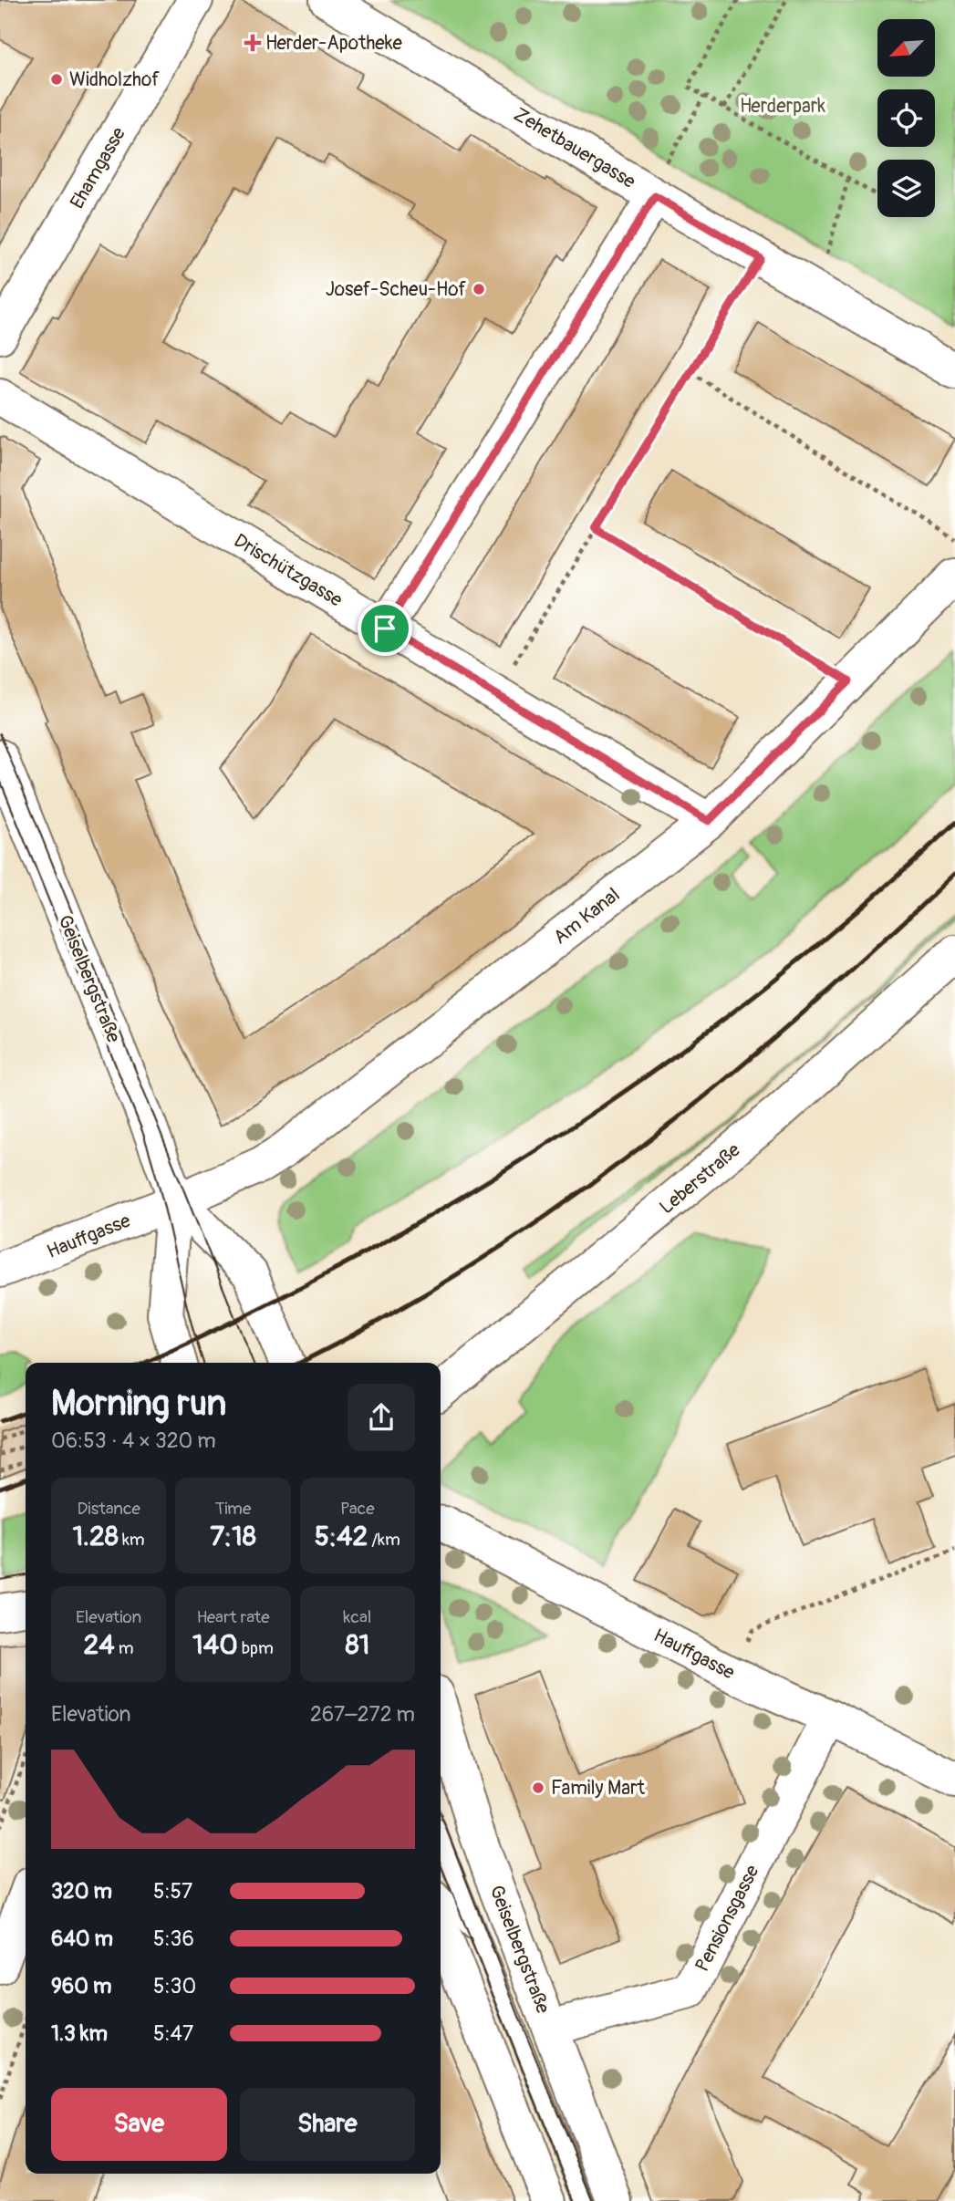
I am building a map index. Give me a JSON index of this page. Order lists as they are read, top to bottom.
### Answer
{
  "streets": {
    "street": [
      "Zehetbauergasse",
      "Ehamgasse",
      "Drischützgasse",
      "Am Kanal",
      "Geiselbergstraße",
      "Leberstraße",
      "Hauffgasse",
      "Pensionsgasse"
    ]
  },
  "crossings": [
    ["Drischützgasse", "Am Kanal"],
    ["Am Kanal", "Geiselbergstraße"],
    ["Am Kanal", "Hauffgasse"],
    ["Geiselbergstraße", "Hauffgasse"],
    ["Geiselbergstraße", "Pensionsgasse"],
    ["Hauffgasse", "Pensionsgasse"]
  ],
  "parks": ["Herderpark"],
  "places": {
    "health": ["Herder-Apotheke"],
    "other": ["Widholzhof", "Josef-Scheu-Hof", "Family Mart"]
  },
  "north": "bottom left",
  "page": {
    "heading": ["Morning run", "06:53 · 4 × 320 m"],
    "stats": [
      ["Distance", "1.28 km"],
      ["Time", "7:18"],
      ["Pace", "5:42 /km"],
      ["Elevation", "24 m"],
      ["Heart rate", "140 bpm"],
      ["kcal", "81"]
    ],
    "chart": ["Elevation", "267–272 m"],
    "list": [
      {
        "name": "320 m",
        "note": "5:57"
      },
      {
        "name": "640 m",
        "note": "5:36"
      },
      {
        "name": "960 m",
        "note": "5:30"
      },
      {
        "name": "1.3 km",
        "note": "5:47"
      }
    ],
    "buttons": ["Save", "Share"]
  }
}
